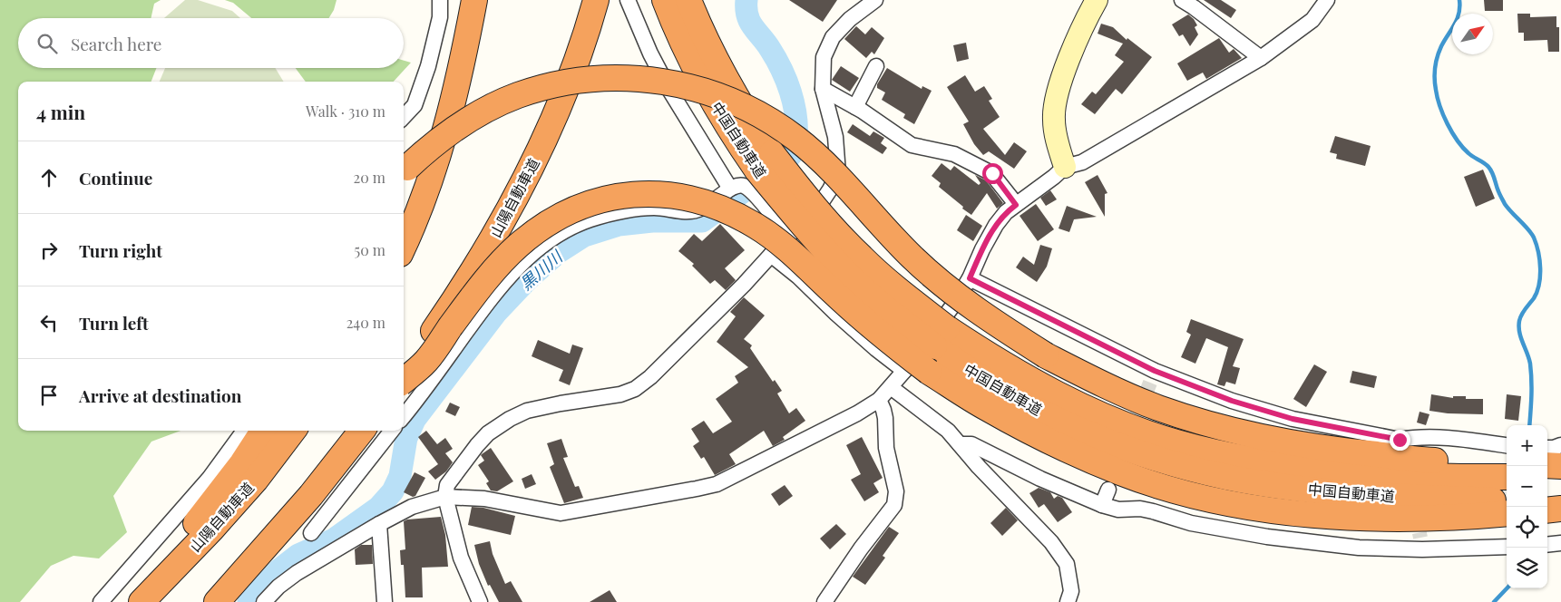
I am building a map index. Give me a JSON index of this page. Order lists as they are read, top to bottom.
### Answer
{
  "streets": {
    "highway": ["中国自動車道", "山陽自動車道"]
  },
  "water": ["黒川川"],
  "north": "top right",
  "page": {
    "search": "Search here",
    "heading": ["4 min", "Walk · 310 m"],
    "list": [
      ["Continue", "20 m"],
      ["Turn right", "50 m"],
      ["Turn left", "240 m"],
      "Arrive at destination"
    ],
    "map_buttons": ["+", "−"]
  }
}
